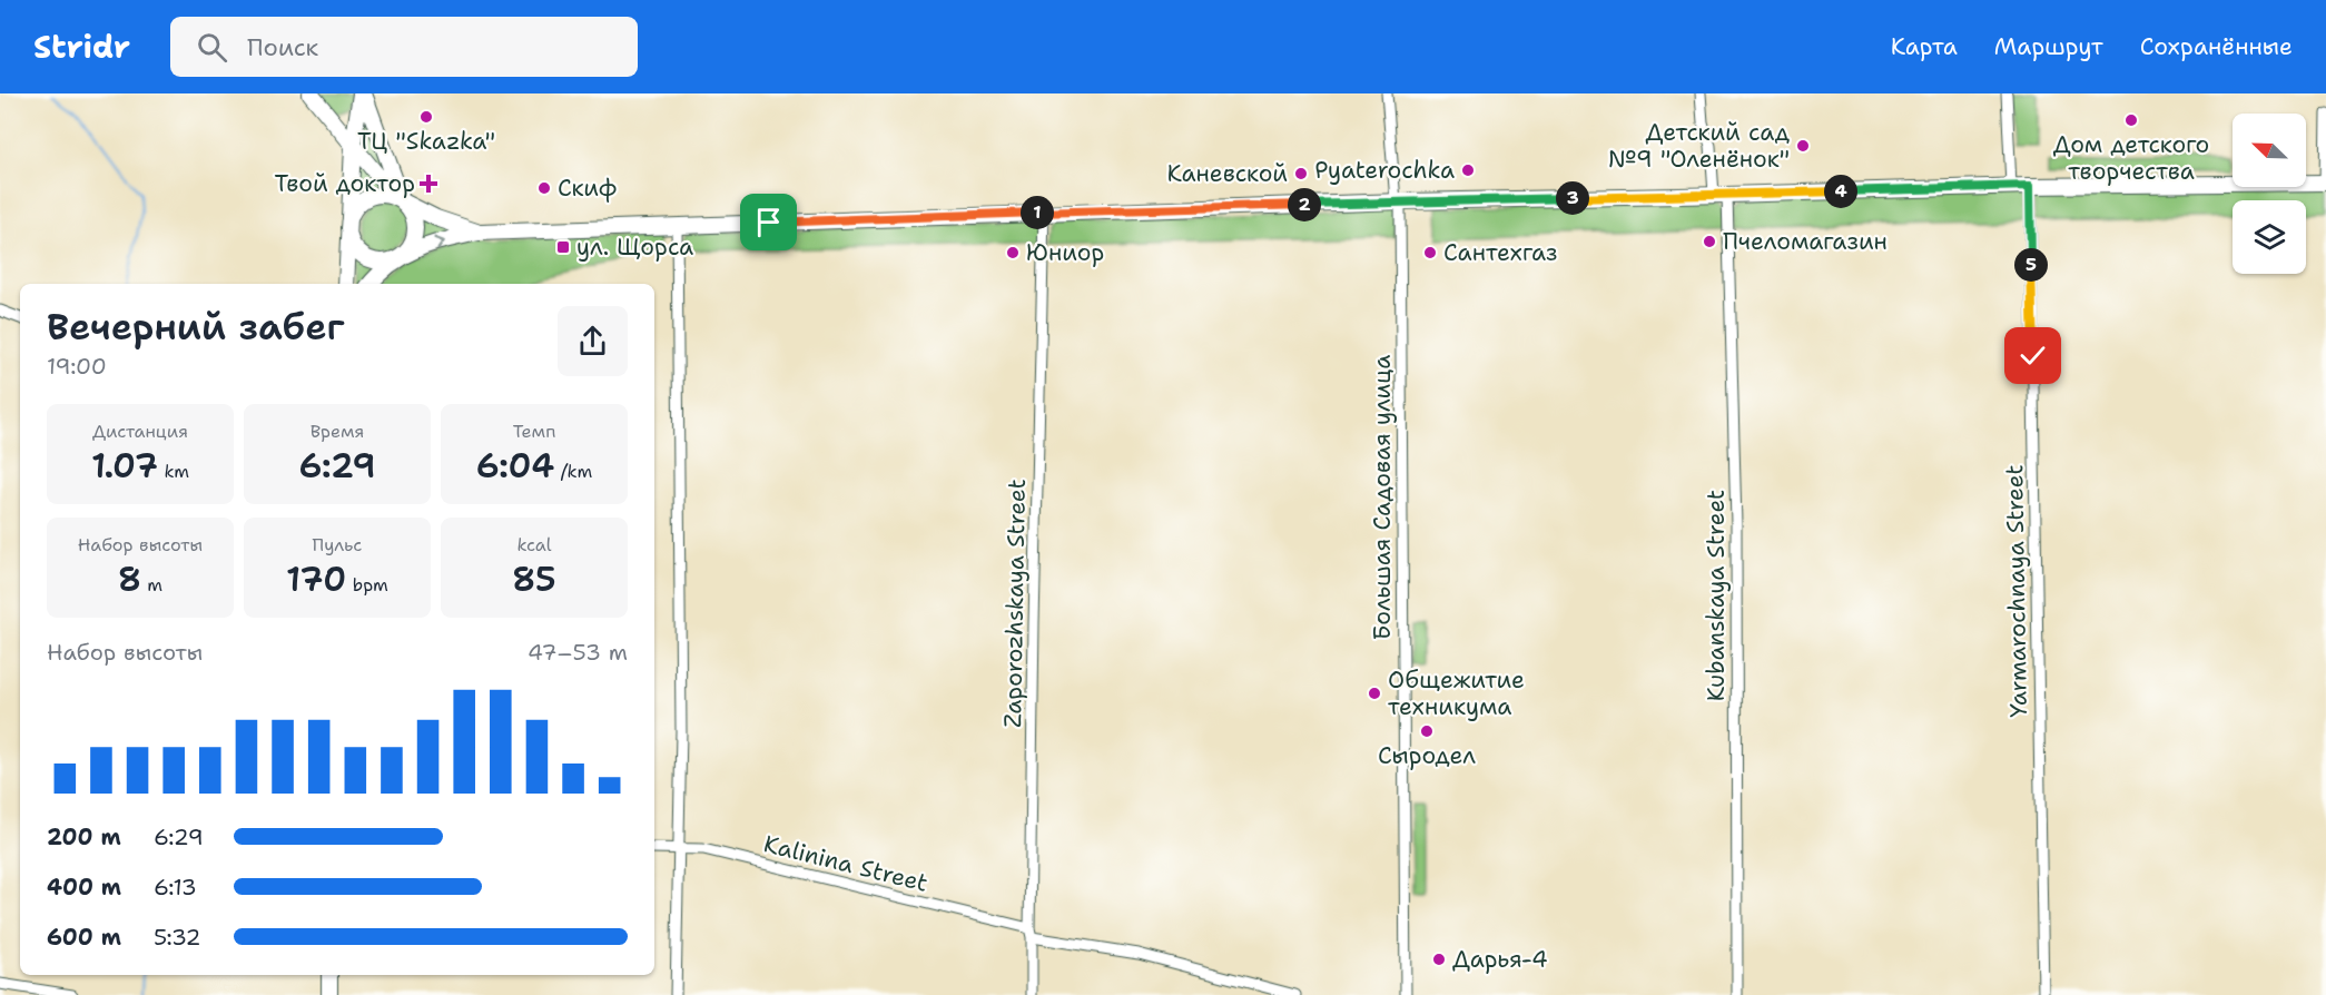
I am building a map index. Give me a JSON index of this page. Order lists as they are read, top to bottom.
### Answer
{
  "streets": {
    "street": [
      "Большая Садовая улица",
      "Yarmarochnaya Street",
      "Kubanskaya Street",
      "Zaporozhskaya Street",
      "Kalinina Street"
    ]
  },
  "crossings": [
    ["Zaporozhskaya Street", "Kalinina Street"]
  ],
  "places": {
    "other": [
      "ТЦ \"Skazka\"",
      "Дом детского творчества",
      "Детский сад №9 \"Оленёнок\"",
      "Pyaterochka",
      "Каневской",
      "Скиф",
      "Пчеломагазин",
      "Юниор",
      "Сантехгаз",
      "Общежитие техникума",
      "Сыродел",
      "Дарья-4"
    ],
    "health": ["Твой доктор"],
    "transit": ["ул. Щорса"]
  },
  "north": "top left",
  "page": {
    "header": "Stridr",
    "search": "Поиск",
    "nav": ["Карта", "Маршрут", "Сохранённые"],
    "pins": [
      "4",
      "3",
      "2",
      "1",
      "5"
    ],
    "heading": ["Вечерний забег", "19:00"],
    "stats": [
      ["Дистанция", "1.07 km"],
      ["Время", "6:29"],
      ["Темп", "6:04 /km"],
      ["Набор высоты", "8 m"],
      ["Пульс", "170 bpm"],
      ["kcal", "85"]
    ],
    "chart": ["Набор высоты", "47–53 m"],
    "list": [
      {
        "name": "200 m",
        "note": "6:29"
      },
      {
        "name": "400 m",
        "note": "6:13"
      },
      {
        "name": "600 m",
        "note": "5:32"
      }
    ]
  }
}
